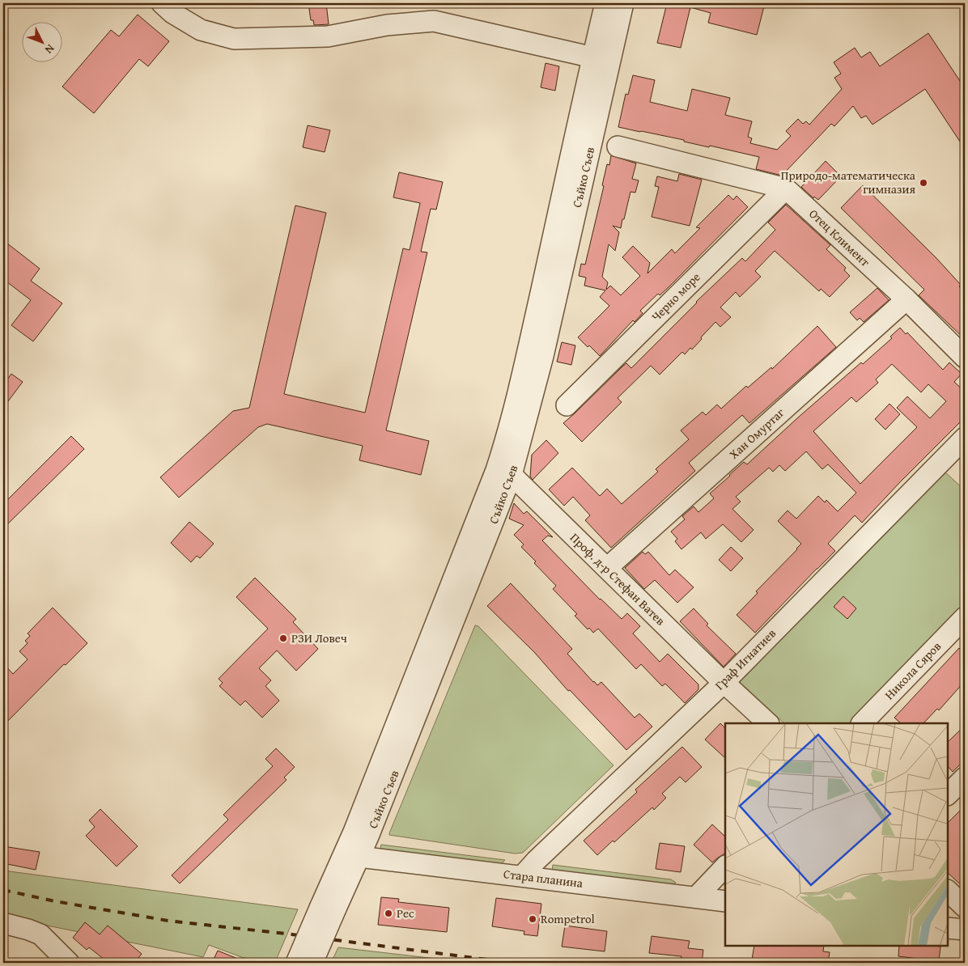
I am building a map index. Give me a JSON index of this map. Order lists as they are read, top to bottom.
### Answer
{
  "streets": {
    "street": [
      "Съйко Съев",
      "Отец Климент",
      "Черно море",
      "Хан Омуртаг",
      "Проф. д-р Стефан Ватев",
      "Граф Игнатиев",
      "Никола Сяров",
      "Стара планина"
    ]
  },
  "crossings": [
    ["Съйко Съев", "Проф. д-р Стефан Ватев"],
    ["Съйко Съев", "Стара планина"],
    ["Отец Климент", "Черно море"],
    ["Отец Климент", "Хан Омуртаг"],
    ["Хан Омуртаг", "Проф. д-р Стефан Ватев"],
    ["Проф. д-р Стефан Ватев", "Граф Игнатиев"],
    ["Граф Игнатиев", "Стара планина"]
  ],
  "places": [
    "Природо-математическа гимназия",
    "РЗИ Ловеч",
    "Рес",
    "Rompetrol"
  ],
  "north": "bottom right"
}
